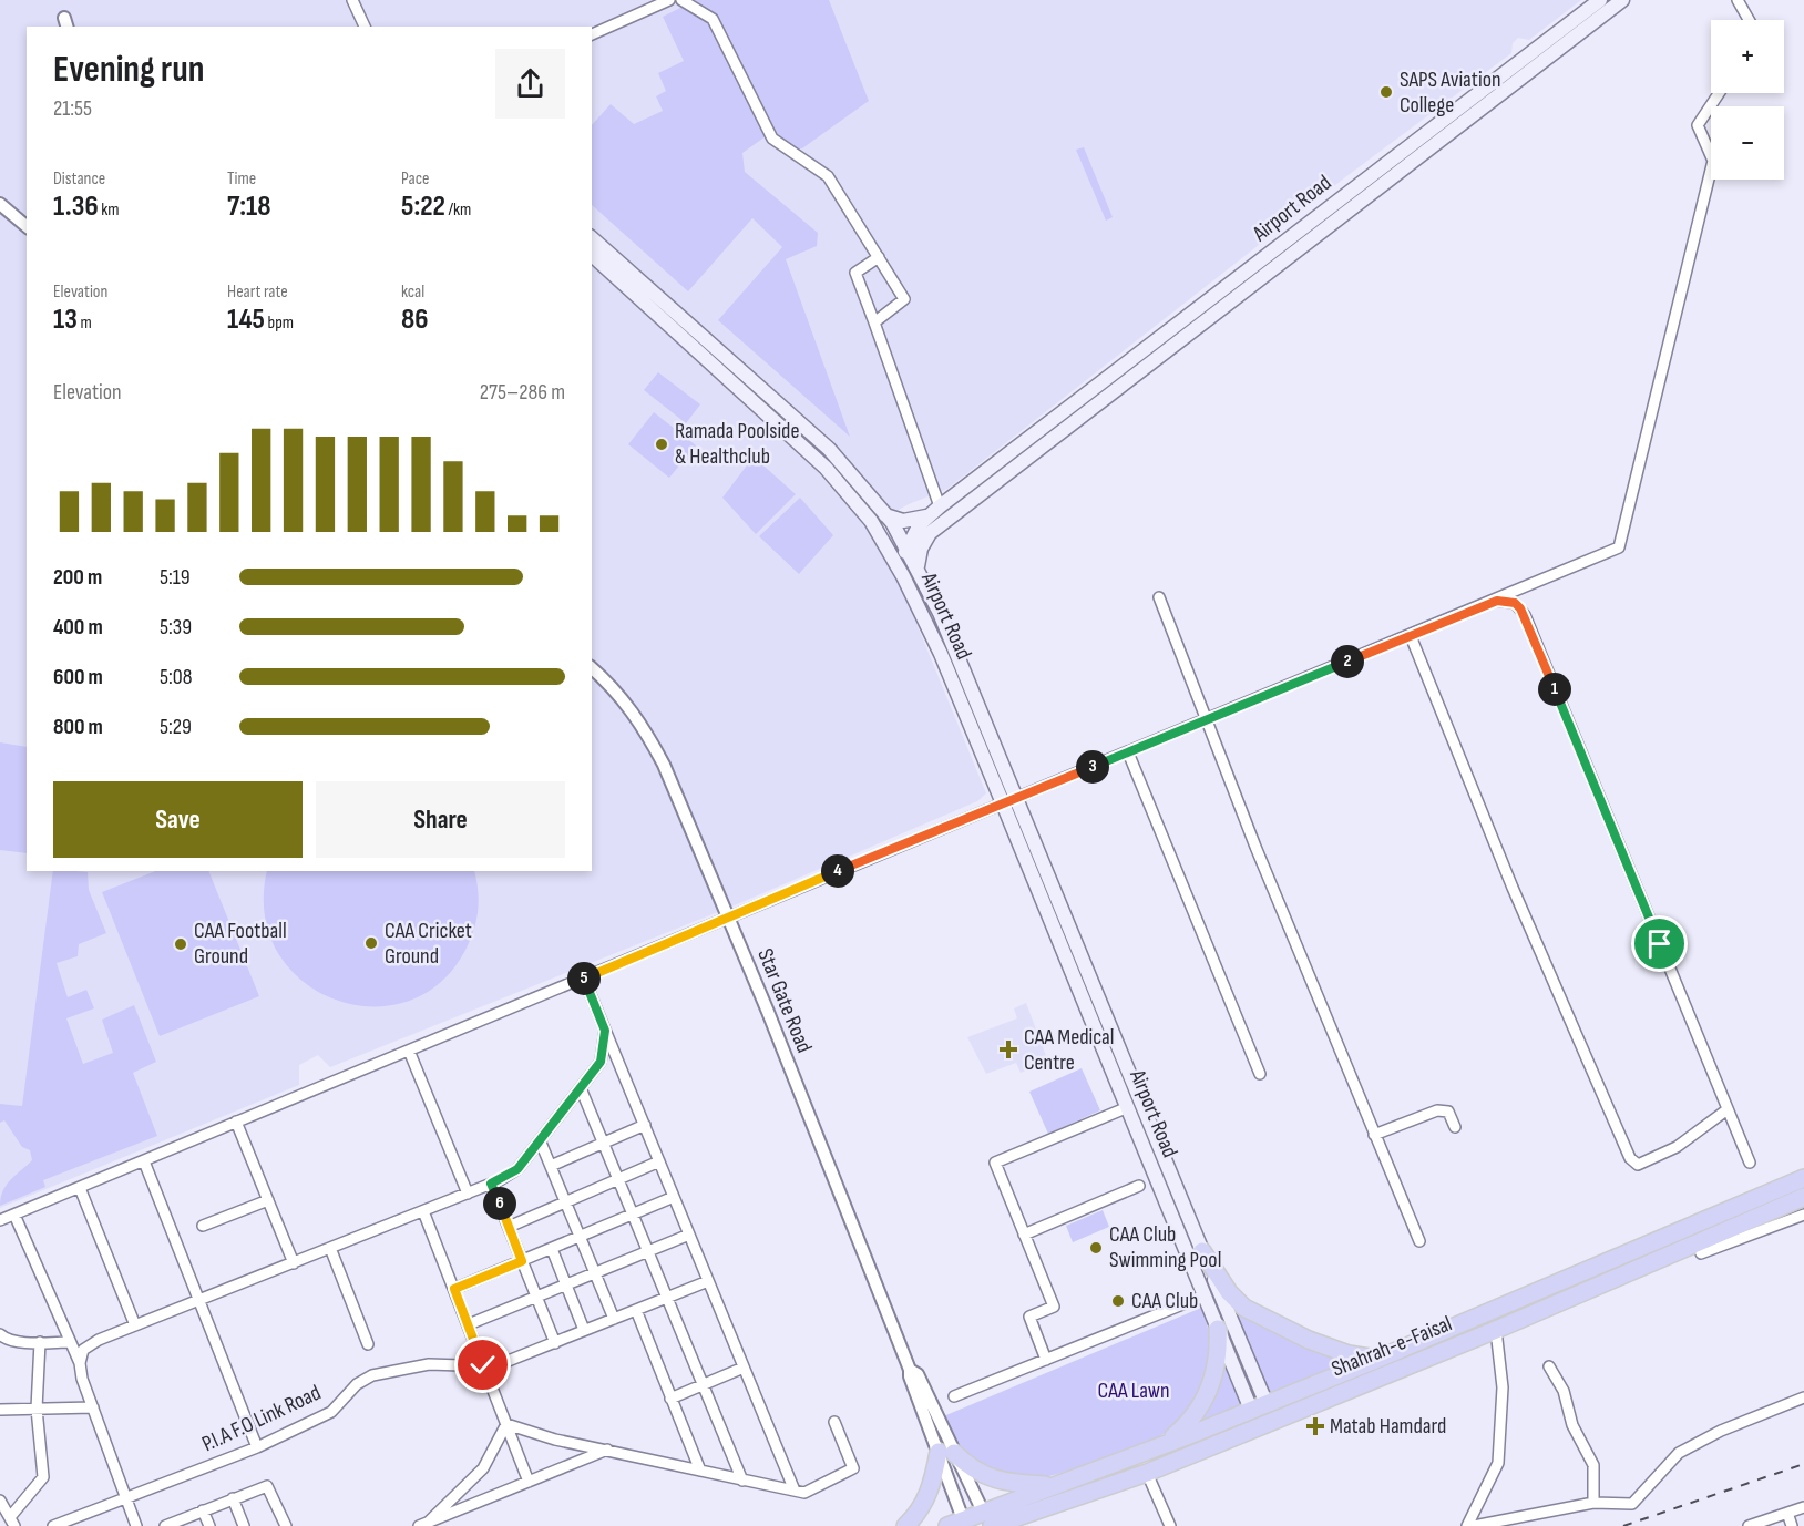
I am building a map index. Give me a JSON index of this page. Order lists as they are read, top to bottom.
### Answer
{
  "streets": {
    "highway": ["Shahrah-e-Faisal"],
    "main road": ["Airport Road"],
    "street": ["Star Gate Road", "P.I.A F.O Link Road"]
  },
  "crossings": [
    ["Airport Road", "Shahrah-e-Faisal"],
    ["Star Gate Road", "Shahrah-e-Faisal"]
  ],
  "parks": ["CAA Lawn"],
  "places": {
    "other": [
      "SAPS Aviation College",
      "Ramada Poolside & Healthclub",
      "CAA Cricket Ground",
      "CAA Football Ground",
      "CAA Club Swimming Pool",
      "CAA Club"
    ],
    "health": ["CAA Medical Centre", "Matab Hamdard"]
  },
  "page": {
    "map_buttons": ["+", "−"],
    "heading": ["Evening run", "21:55"],
    "stats": [
      ["Distance", "1.36 km"],
      ["Time", "7:18"],
      ["Pace", "5:22 /km"],
      ["Elevation", "13 m"],
      ["Heart rate", "145 bpm"],
      ["kcal", "86"]
    ],
    "chart": ["Elevation", "275–286 m"],
    "list": [
      {
        "name": "200 m",
        "note": "5:19"
      },
      {
        "name": "400 m",
        "note": "5:39"
      },
      {
        "name": "600 m",
        "note": "5:08"
      },
      {
        "name": "800 m",
        "note": "5:29"
      }
    ],
    "pins": [
      "2",
      "1",
      "3",
      "4",
      "5",
      "6"
    ],
    "buttons": ["Save", "Share"]
  }
}
